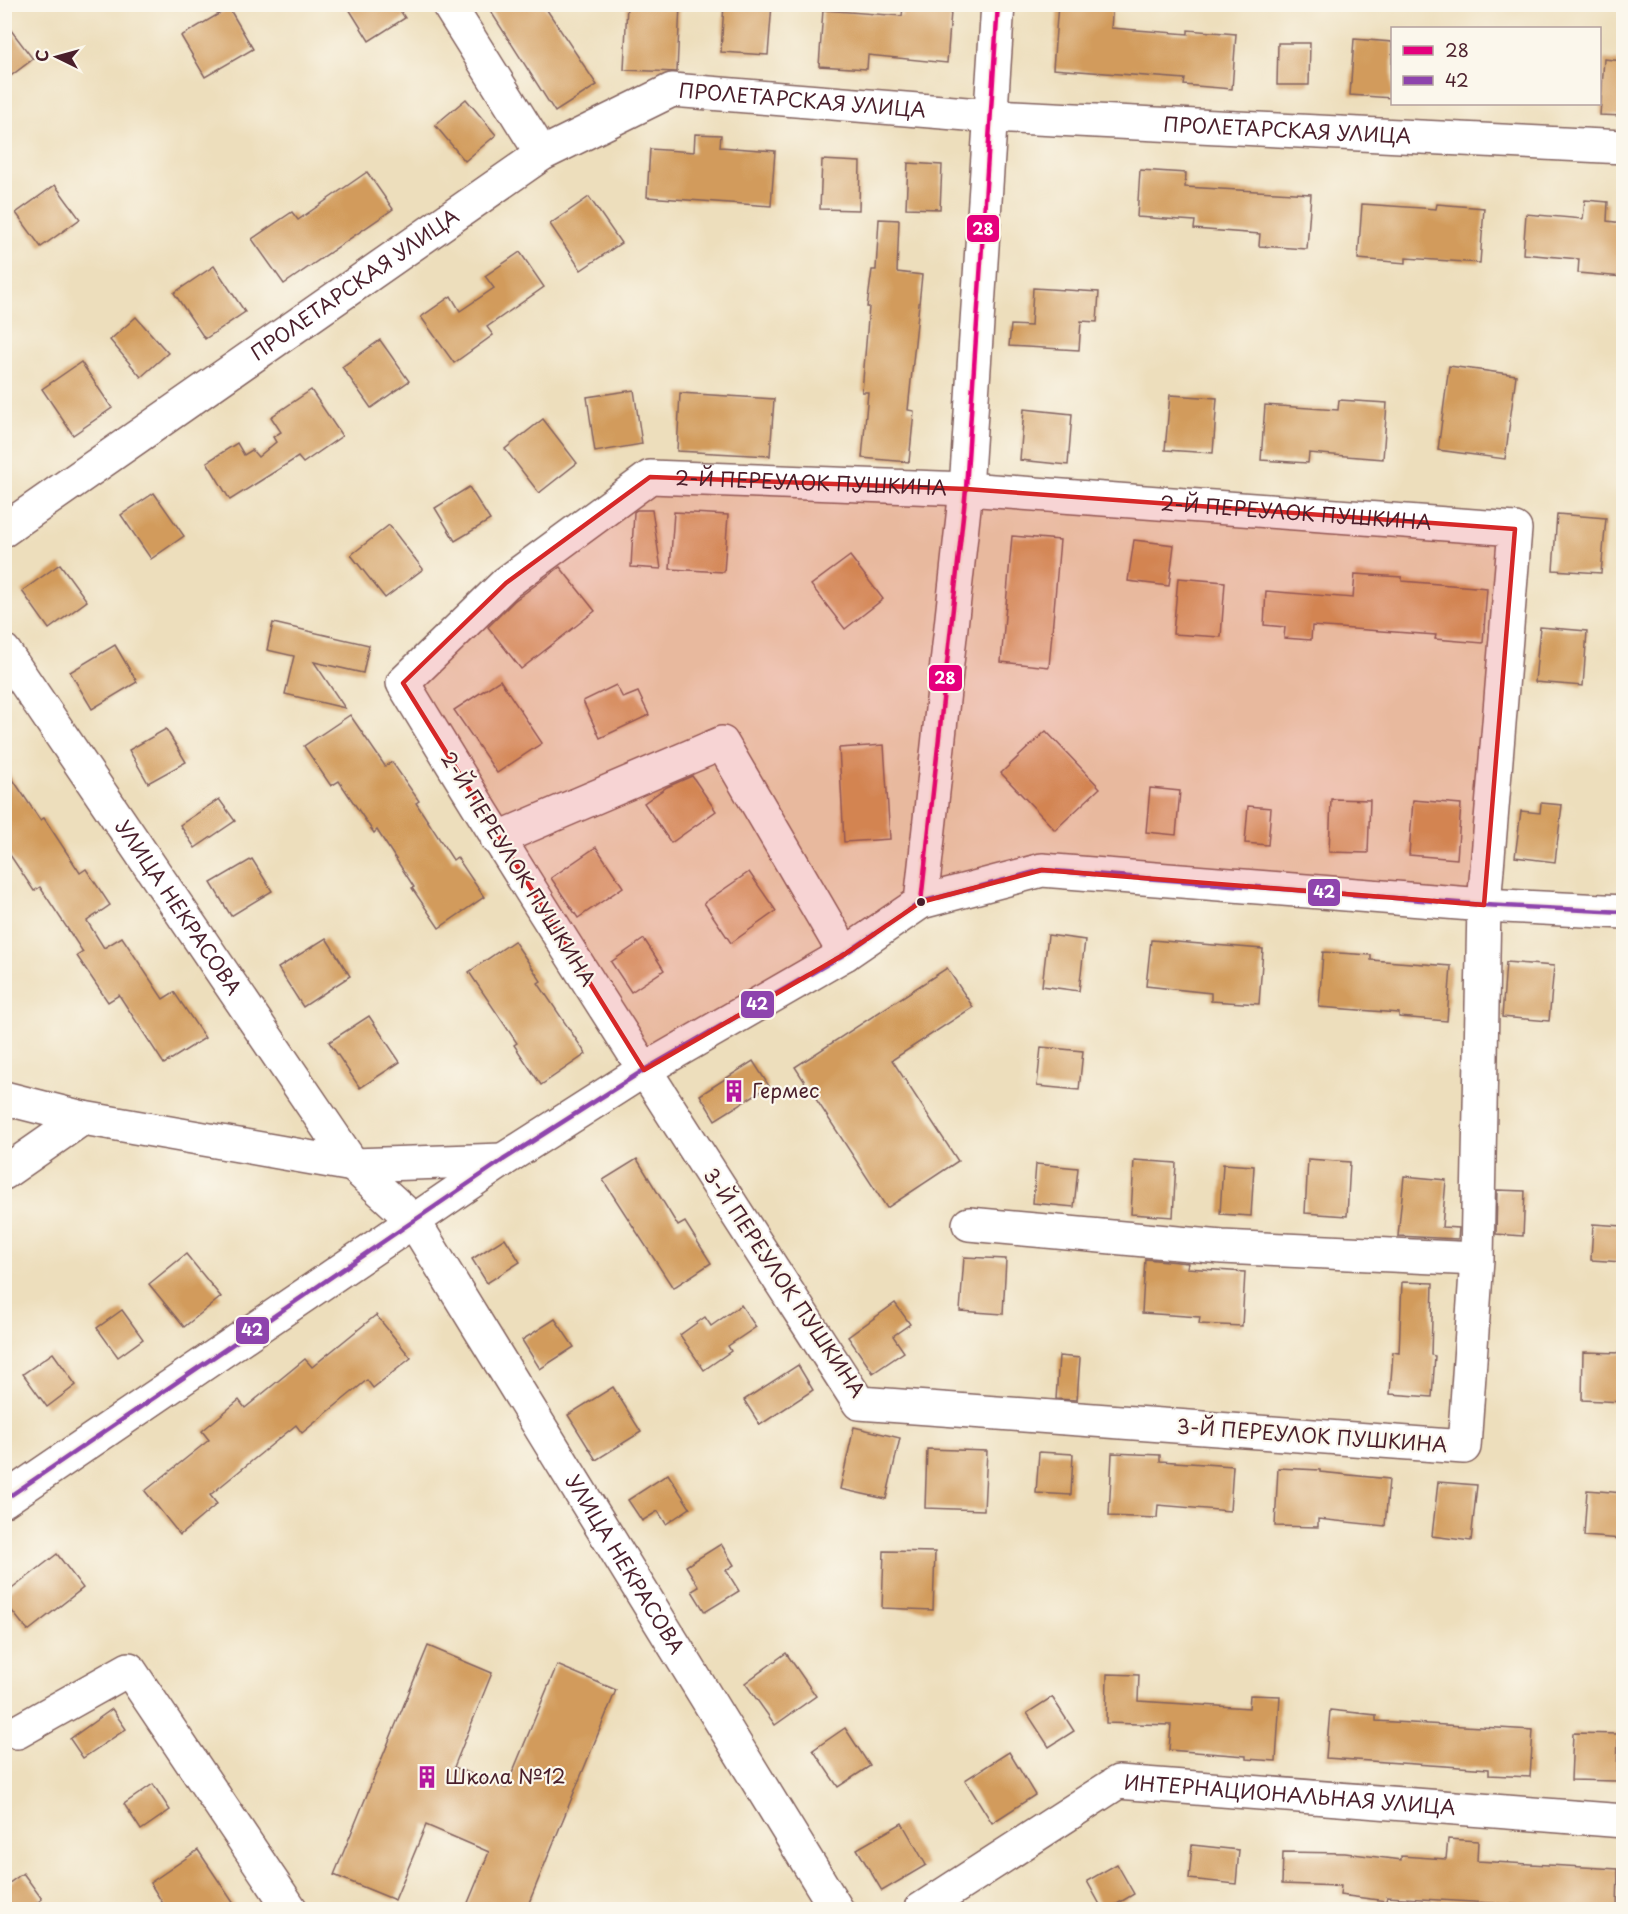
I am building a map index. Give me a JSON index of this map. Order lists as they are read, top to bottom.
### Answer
{
  "streets": {
    "street": [
      "ПРОЛЕТАРСКАЯ УЛИЦА",
      "2-Й ПЕРЕУЛОК ПУШКИНА",
      "УЛИЦА НЕКРАСОВА",
      "3-Й ПЕРЕУЛОК ПУШКИНА",
      "ИНТЕРНАЦИОНАЛЬНАЯ УЛИЦА"
    ]
  },
  "crossings": [
    ["2-Й ПЕРЕУЛОК ПУШКИНА", "3-Й ПЕРЕУЛОК ПУШКИНА"]
  ],
  "places": {
    "building": ["Гермес", "Школа №12"]
  },
  "lines": ["transit line 28", "transit line 42"],
  "legend": ["28", "42"],
  "north": "left"
}
